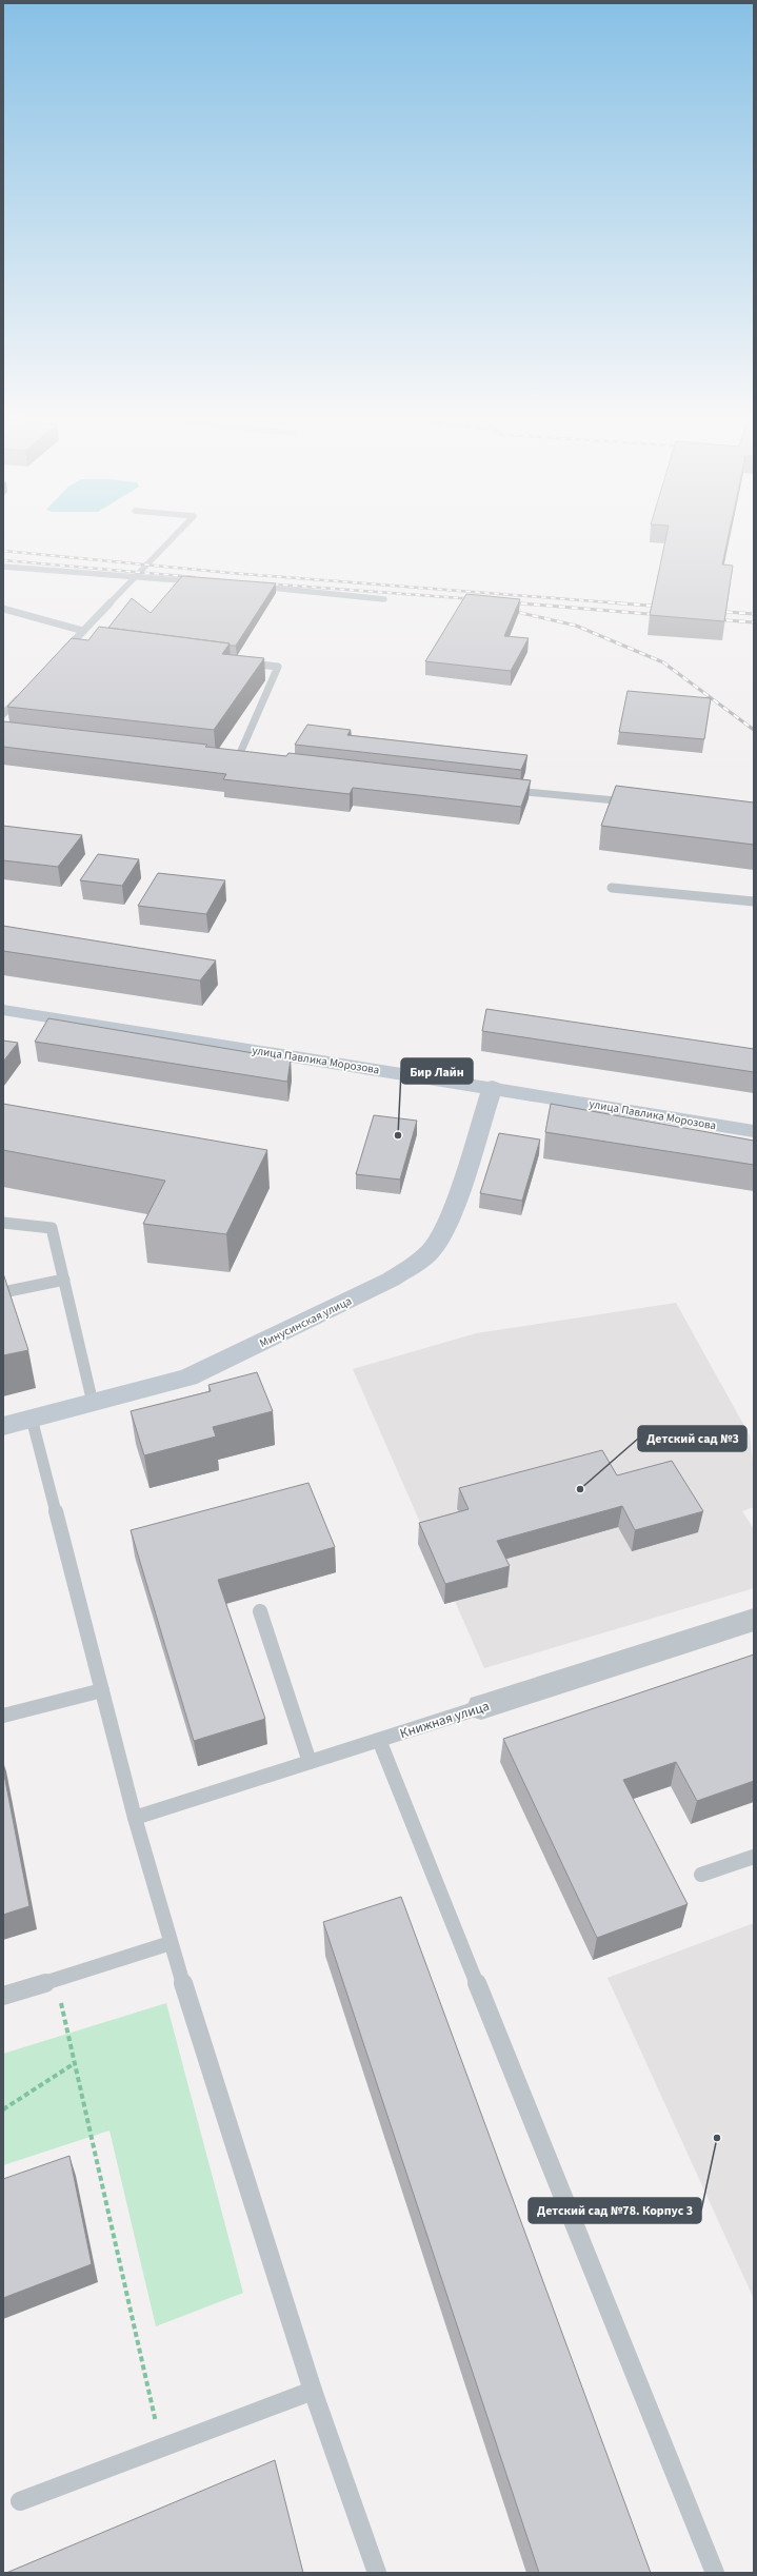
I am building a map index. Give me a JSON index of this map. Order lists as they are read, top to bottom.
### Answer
{
  "streets": {
    "street": ["улица Павлика Морозова", "Минусинская улица", "Книжная улица"]
  },
  "crossings": [
    ["улица Павлика Морозова", "Минусинская улица"]
  ],
  "places": ["Бир Лайн", "Детский сад №3", "Детский сад №78. Корпус 3"]
}
